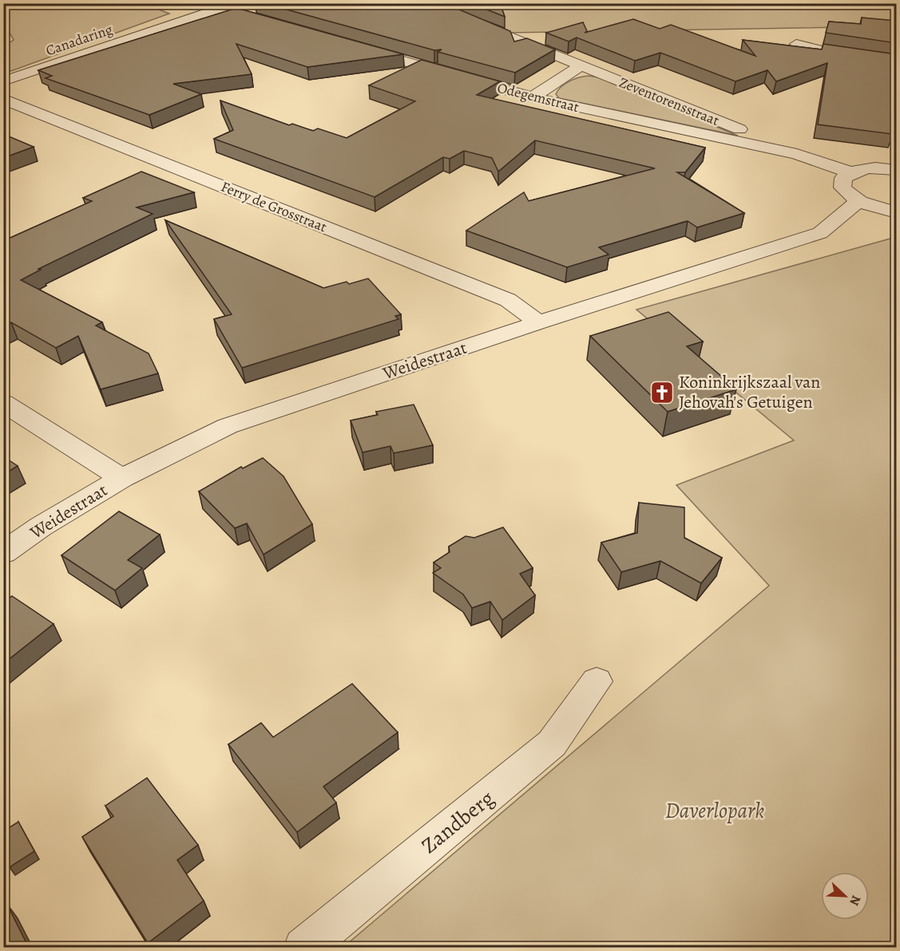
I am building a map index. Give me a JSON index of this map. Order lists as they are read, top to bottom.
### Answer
{
  "streets": {
    "street": [
      "Canadaring",
      "Odegemstraat",
      "Zeventorensstraat",
      "Ferry de Grosstraat",
      "Weidestraat",
      "Zandberg"
    ]
  },
  "crossings": [
    ["Ferry de Grosstraat", "Weidestraat"]
  ],
  "parks": ["Daverlopark"],
  "places": {
    "church": ["Koninkrijkszaal van Jehovah's Getuigen"]
  },
  "north": "bottom right"
}
